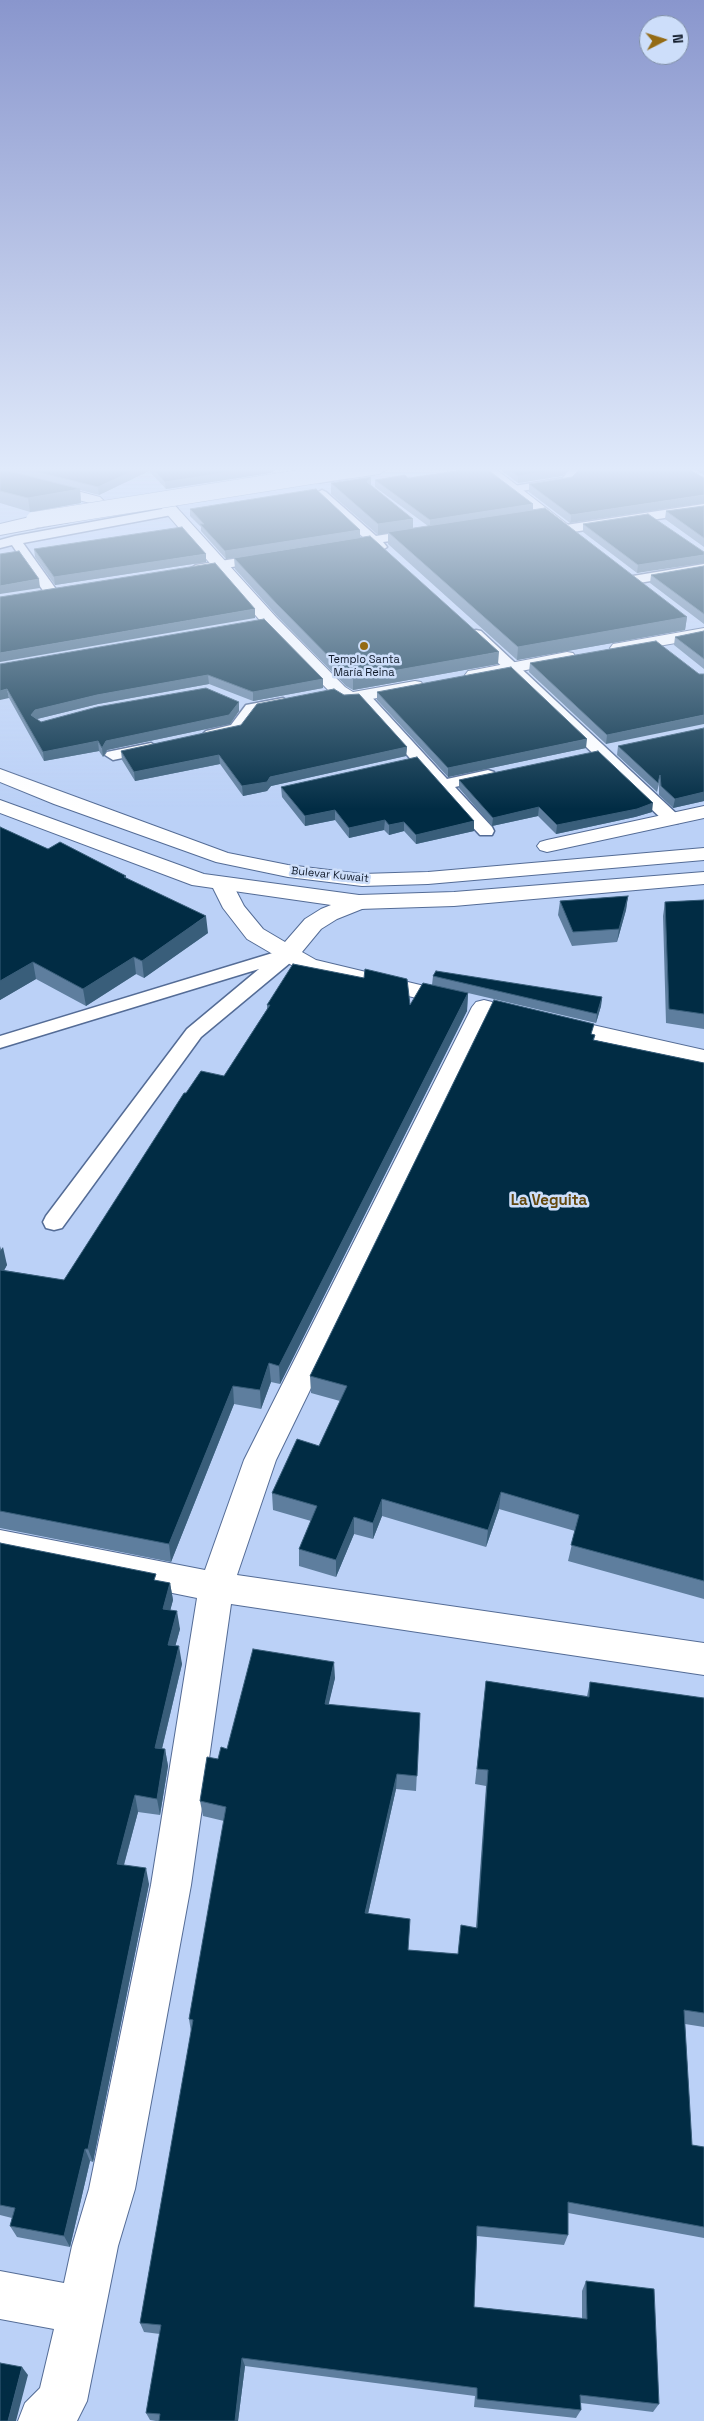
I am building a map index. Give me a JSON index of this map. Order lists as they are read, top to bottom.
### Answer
{
  "streets": {
    "street": ["Bulevar Kuwait"]
  },
  "districts": ["La Veguita"],
  "places": ["Templo Santa María Reina"],
  "north": "right"
}
